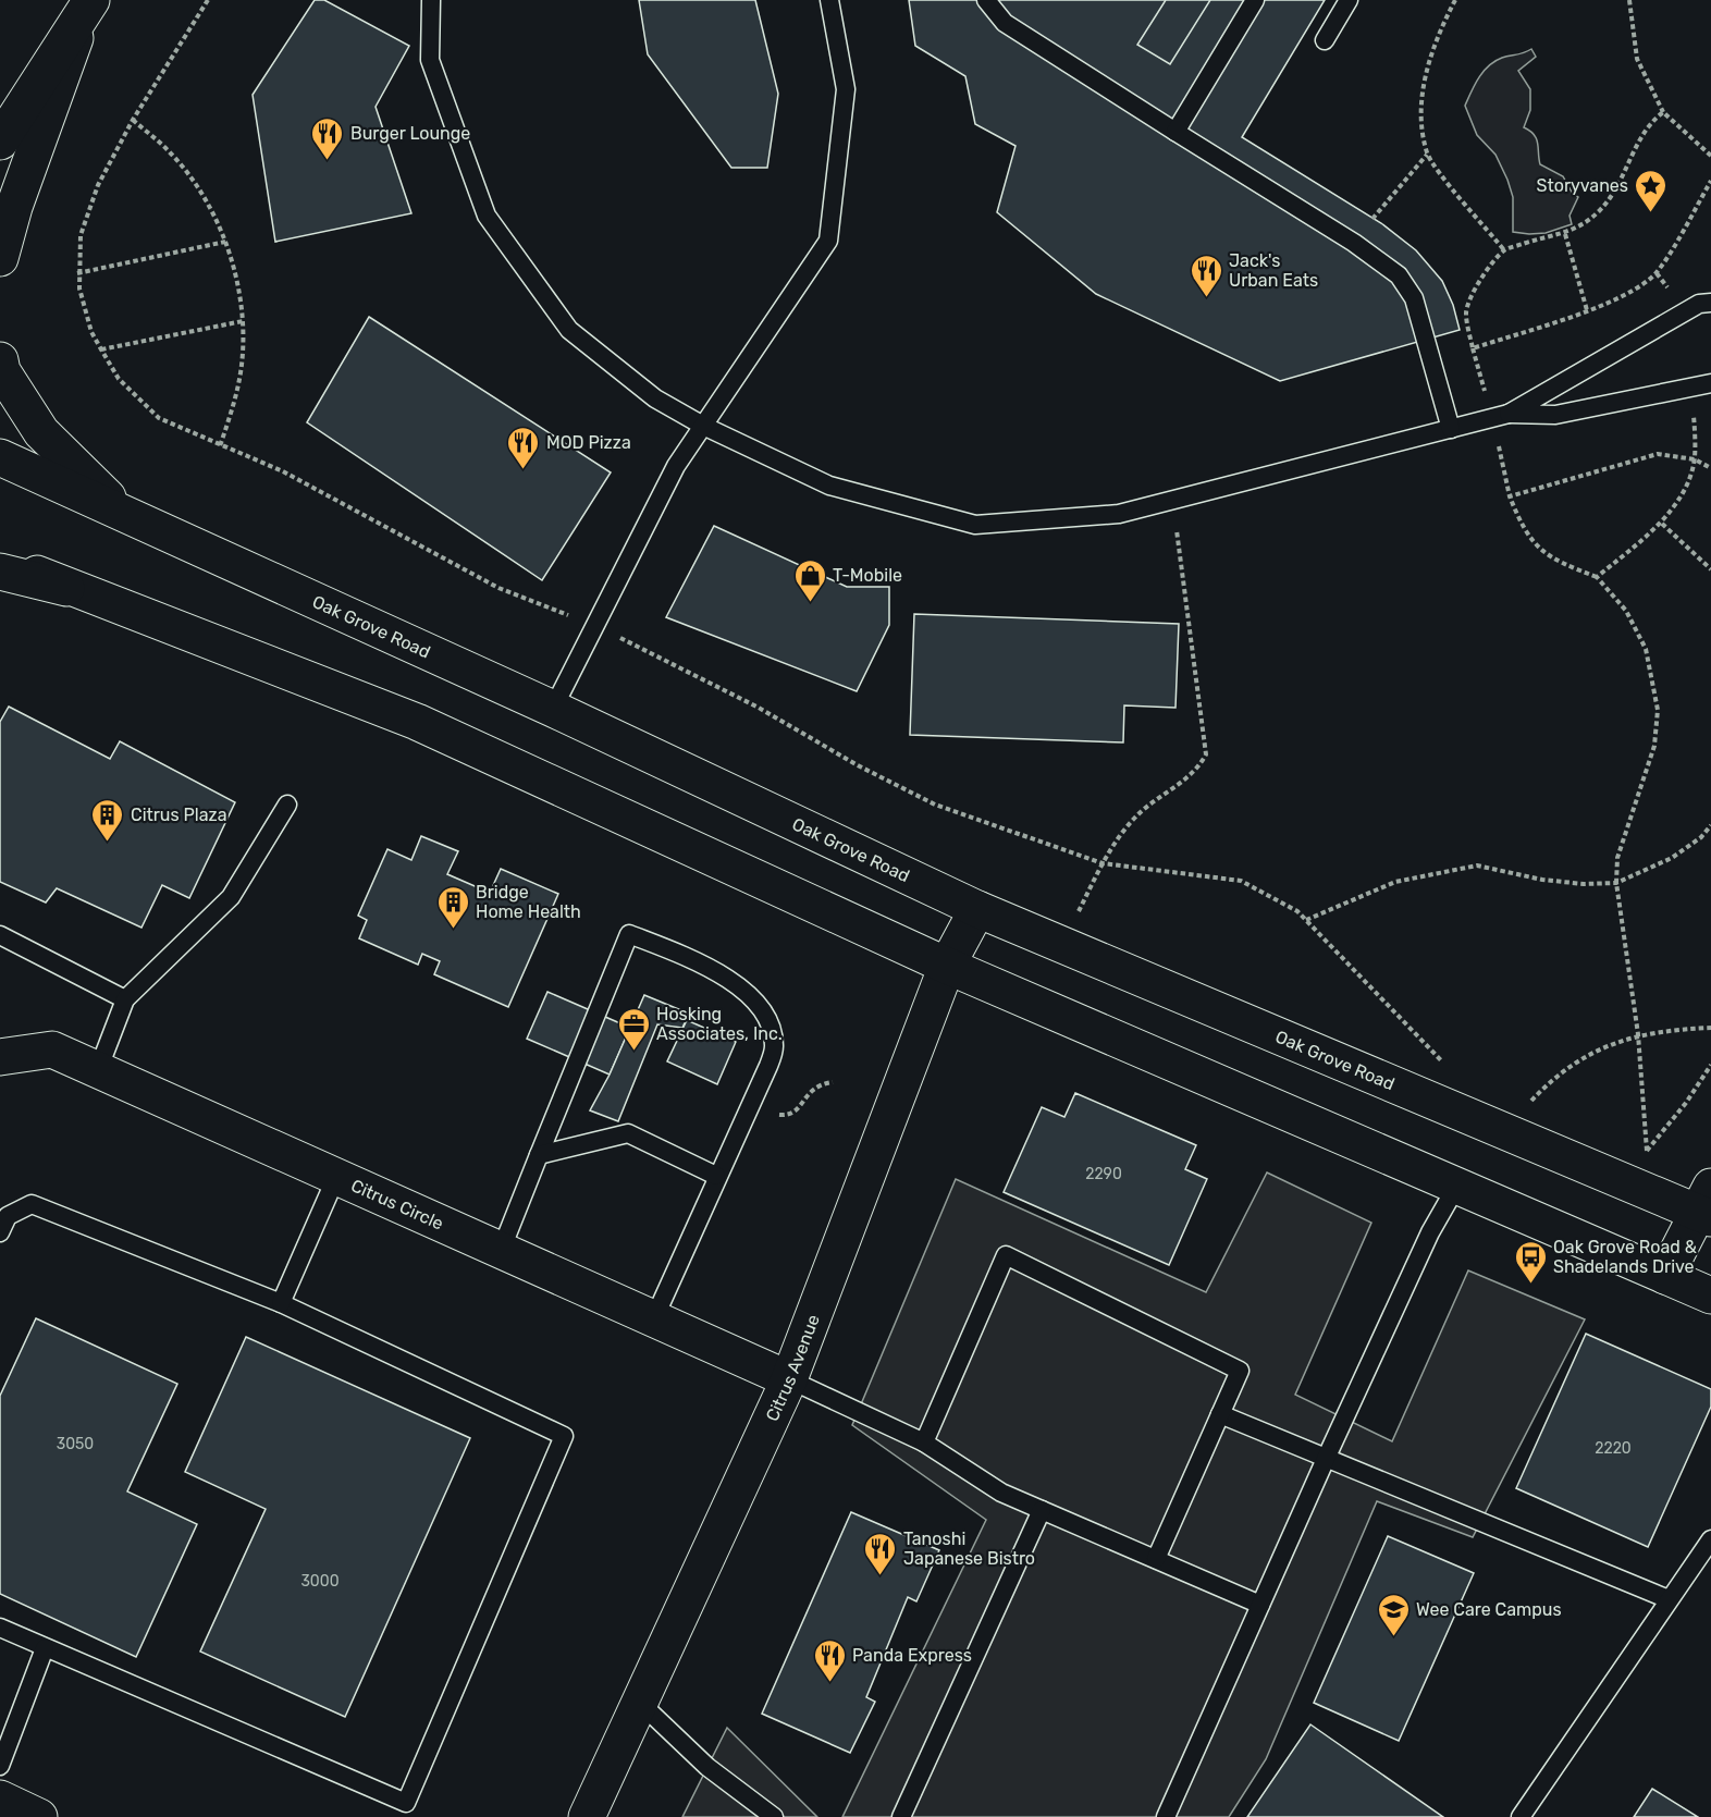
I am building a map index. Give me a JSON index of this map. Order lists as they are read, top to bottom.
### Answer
{
  "streets": {
    "main road": ["Oak Grove Road", "Citrus Circle", "Citrus Avenue"]
  },
  "crossings": [
    ["Oak Grove Road", "Citrus Avenue"],
    ["Citrus Circle", "Citrus Avenue"]
  ],
  "places": {
    "restaurant": [
      "Burger Lounge",
      "Jack's Urban Eats",
      "MOD Pizza",
      "Tanoshi Japanese Bistro",
      "Panda Express"
    ],
    "place": ["Storyvanes"],
    "shop": ["T-Mobile"],
    "building": ["Citrus Plaza", "Bridge Home Health"],
    "office": ["Hosking Associates, Inc."],
    "bus stop": ["Oak Grove Road & Shadelands Drive"],
    "school or university": ["Wee Care Campus"]
  },
  "house_numbers": [
    "2290",
    "3050",
    "2220",
    "3000"
  ]
}
